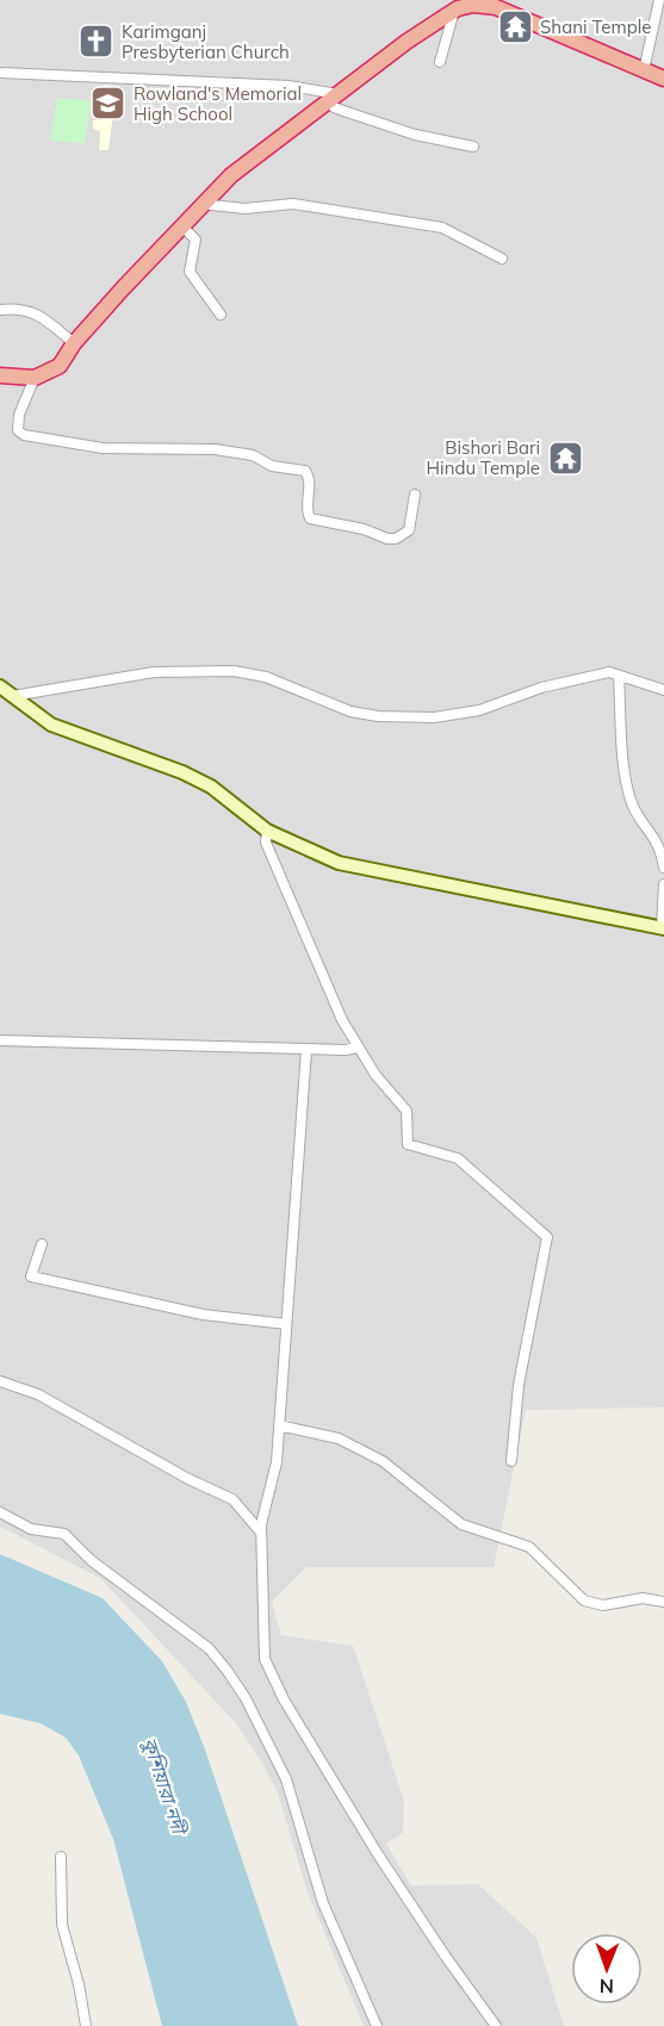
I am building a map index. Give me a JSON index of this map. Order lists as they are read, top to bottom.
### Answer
{
  "water": ["কুশিয়ারা নদী"],
  "places": {
    "temple": ["Shani Temple", "Bishori Bari Hindu Temple"],
    "church": ["Karimganj Presbyterian Church"],
    "school or university": ["Rowland's Memorial High School"]
  },
  "north": "bottom"
}
